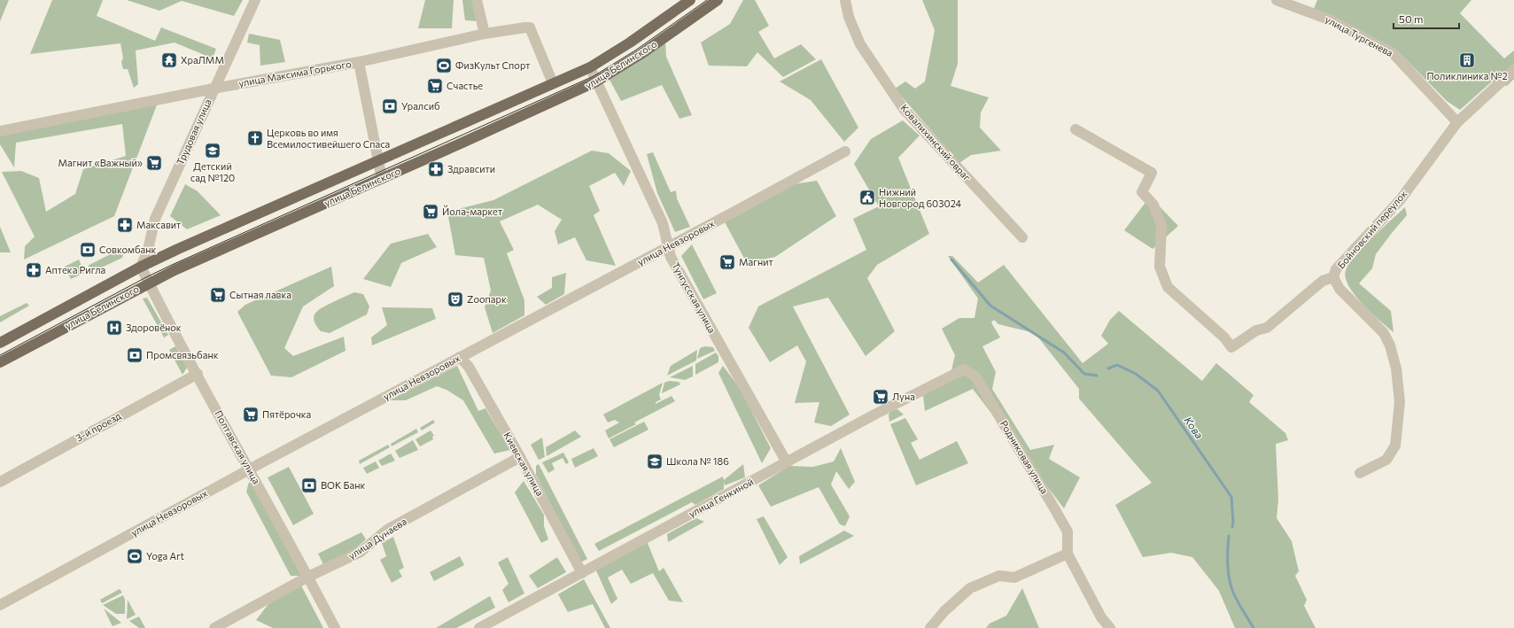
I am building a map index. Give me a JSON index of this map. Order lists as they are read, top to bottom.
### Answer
{
  "streets": {
    "main road": ["улица Белинского"],
    "street": [
      "улица Тургенева",
      "улица Максима Горького",
      "Трудовая улица",
      "Ковалихинский овраг",
      "Бойновский переулок",
      "улица Невзоровых",
      "Тунгусская улица",
      "3-й проезд",
      "Полтавская улица",
      "Родниковая улица",
      "Киевская улица",
      "улица Генкиной",
      "улица Дунаева"
    ]
  },
  "crossings": [
    ["улица Тургенева", "Бойновский переулок"],
    ["улица Белинского", "улица Максима Горького"],
    ["улица Белинского", "Трудовая улица"],
    ["улица Белинского", "Тунгусская улица"],
    ["улица Белинского", "Полтавская улица"],
    ["улица Максима Горького", "Трудовая улица"],
    ["Трудовая улица", "Полтавская улица"],
    ["улица Невзоровых", "Тунгусская улица"],
    ["улица Невзоровых", "Полтавская улица"],
    ["улица Невзоровых", "Киевская улица"],
    ["Тунгусская улица", "улица Генкиной"],
    ["3-й проезд", "Полтавская улица"],
    ["Полтавская улица", "улица Дунаева"],
    ["Родниковая улица", "улица Генкиной"],
    ["Киевская улица", "улица Генкиной"],
    ["Киевская улица", "улица Дунаева"]
  ],
  "water": ["Кова"],
  "places": {
    "temple": ["ХраЛММ"],
    "building": ["Поликлиника №2"],
    "sports": ["ФизКульт Спорт", "Yoga Art"],
    "supermarket": [
      "Счастье",
      "Магнит «Важный»",
      "Йола-маркет",
      "Магнит",
      "Сытная лавка",
      "Луна",
      "Пятёрочка"
    ],
    "bank": [
      "Уралсиб",
      "Совкомбанк",
      "Промсвязьбанк",
      "ВОК Банк"
    ],
    "church": ["Церковь во имя Всемилостивейшего Спаса"],
    "school or university": ["Детский сад №120", "Школа № 186"],
    "pharmacy": ["Здравсити", "Максавит", "Аптека Ригла"],
    "public building": ["Нижний Новгород 603024"],
    "theatre": ["Zooпарк"],
    "hospital": ["Здоровёнок"]
  },
  "scale_bar": "50 m"
}
